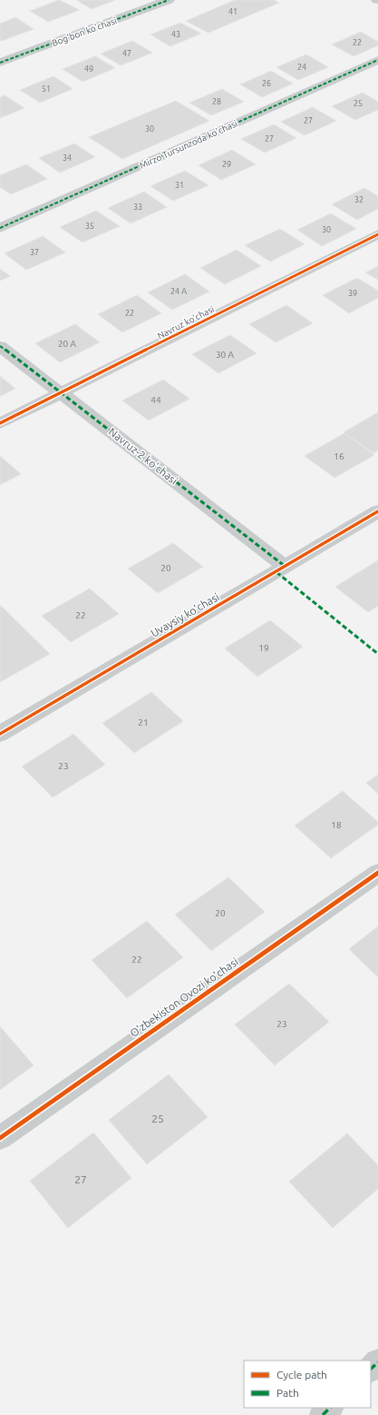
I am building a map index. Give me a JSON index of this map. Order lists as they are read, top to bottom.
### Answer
{
  "streets": {
    "street": [
      "Bog'bon ko'chasi",
      "Mirzo Tursunzoda ko'chasi",
      "Navruz ko'chasi",
      "Navruz-2 ko'chasi",
      "Uvaysiy ko'chasi",
      "O'zbekiston Ovozi ko'chasi"
    ]
  },
  "crossings": [
    ["Navruz ko'chasi", "Navruz-2 ko'chasi"],
    ["Navruz-2 ko'chasi", "Uvaysiy ko'chasi"]
  ],
  "house_numbers": [
    "41",
    "43",
    "22",
    "47",
    "24",
    "49",
    "26",
    "51",
    "28",
    "25",
    "27",
    "30",
    "27",
    "34",
    "29",
    "31",
    "32",
    "33",
    "35",
    "30",
    "37",
    "24 А",
    "39",
    "22",
    "20 А",
    "30 А",
    "44",
    "16",
    "20",
    "22",
    "19",
    "21",
    "23",
    "18",
    "20",
    "22",
    "23",
    "25",
    "27"
  ],
  "legend": ["Cycle path", "Path"]
}
